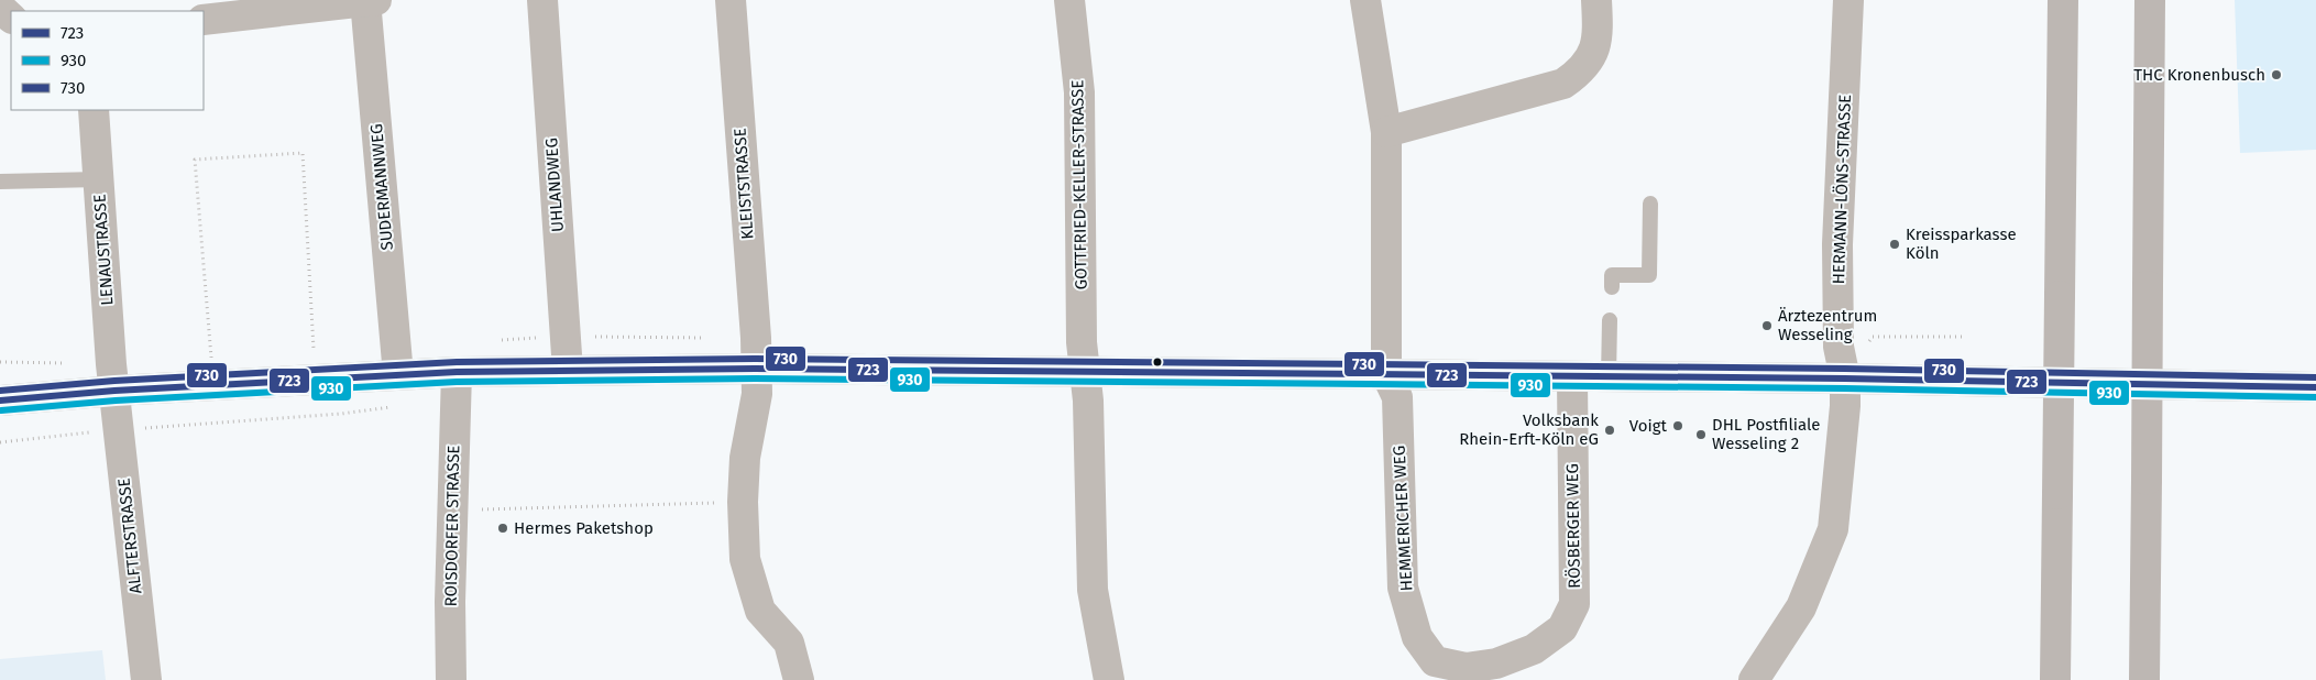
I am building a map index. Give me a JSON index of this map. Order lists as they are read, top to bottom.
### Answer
{
  "streets": {
    "street": [
      "KLEISTSTRASSE",
      "UHLANDWEG",
      "GOTTFRIED-KELLER-STRASSE",
      "SUDERMANNWEG",
      "HERMANN-LÖNS-STRASSE",
      "LENAUSTRASSE",
      "HEMMERICHER WEG",
      "ROISDORFER STRASSE",
      "RÖSBERGER WEG",
      "ALFTERSTRASSE"
    ]
  },
  "crossings": [
    ["LENAUSTRASSE", "ALFTERSTRASSE"],
    ["HEMMERICHER WEG", "RÖSBERGER WEG"]
  ],
  "places": [
    "THC Kronenbusch",
    "Kreissparkasse Köln",
    "Ärztezentrum Wesseling",
    "Voigt",
    "Volksbank Rhein-Erft-Köln eG",
    "DHL Postfiliale Wesseling 2",
    "Hermes Paketshop"
  ],
  "lines": ["transit line 730", "transit line 723", "transit line 930"],
  "legend": ["723", "930", "730"]
}
